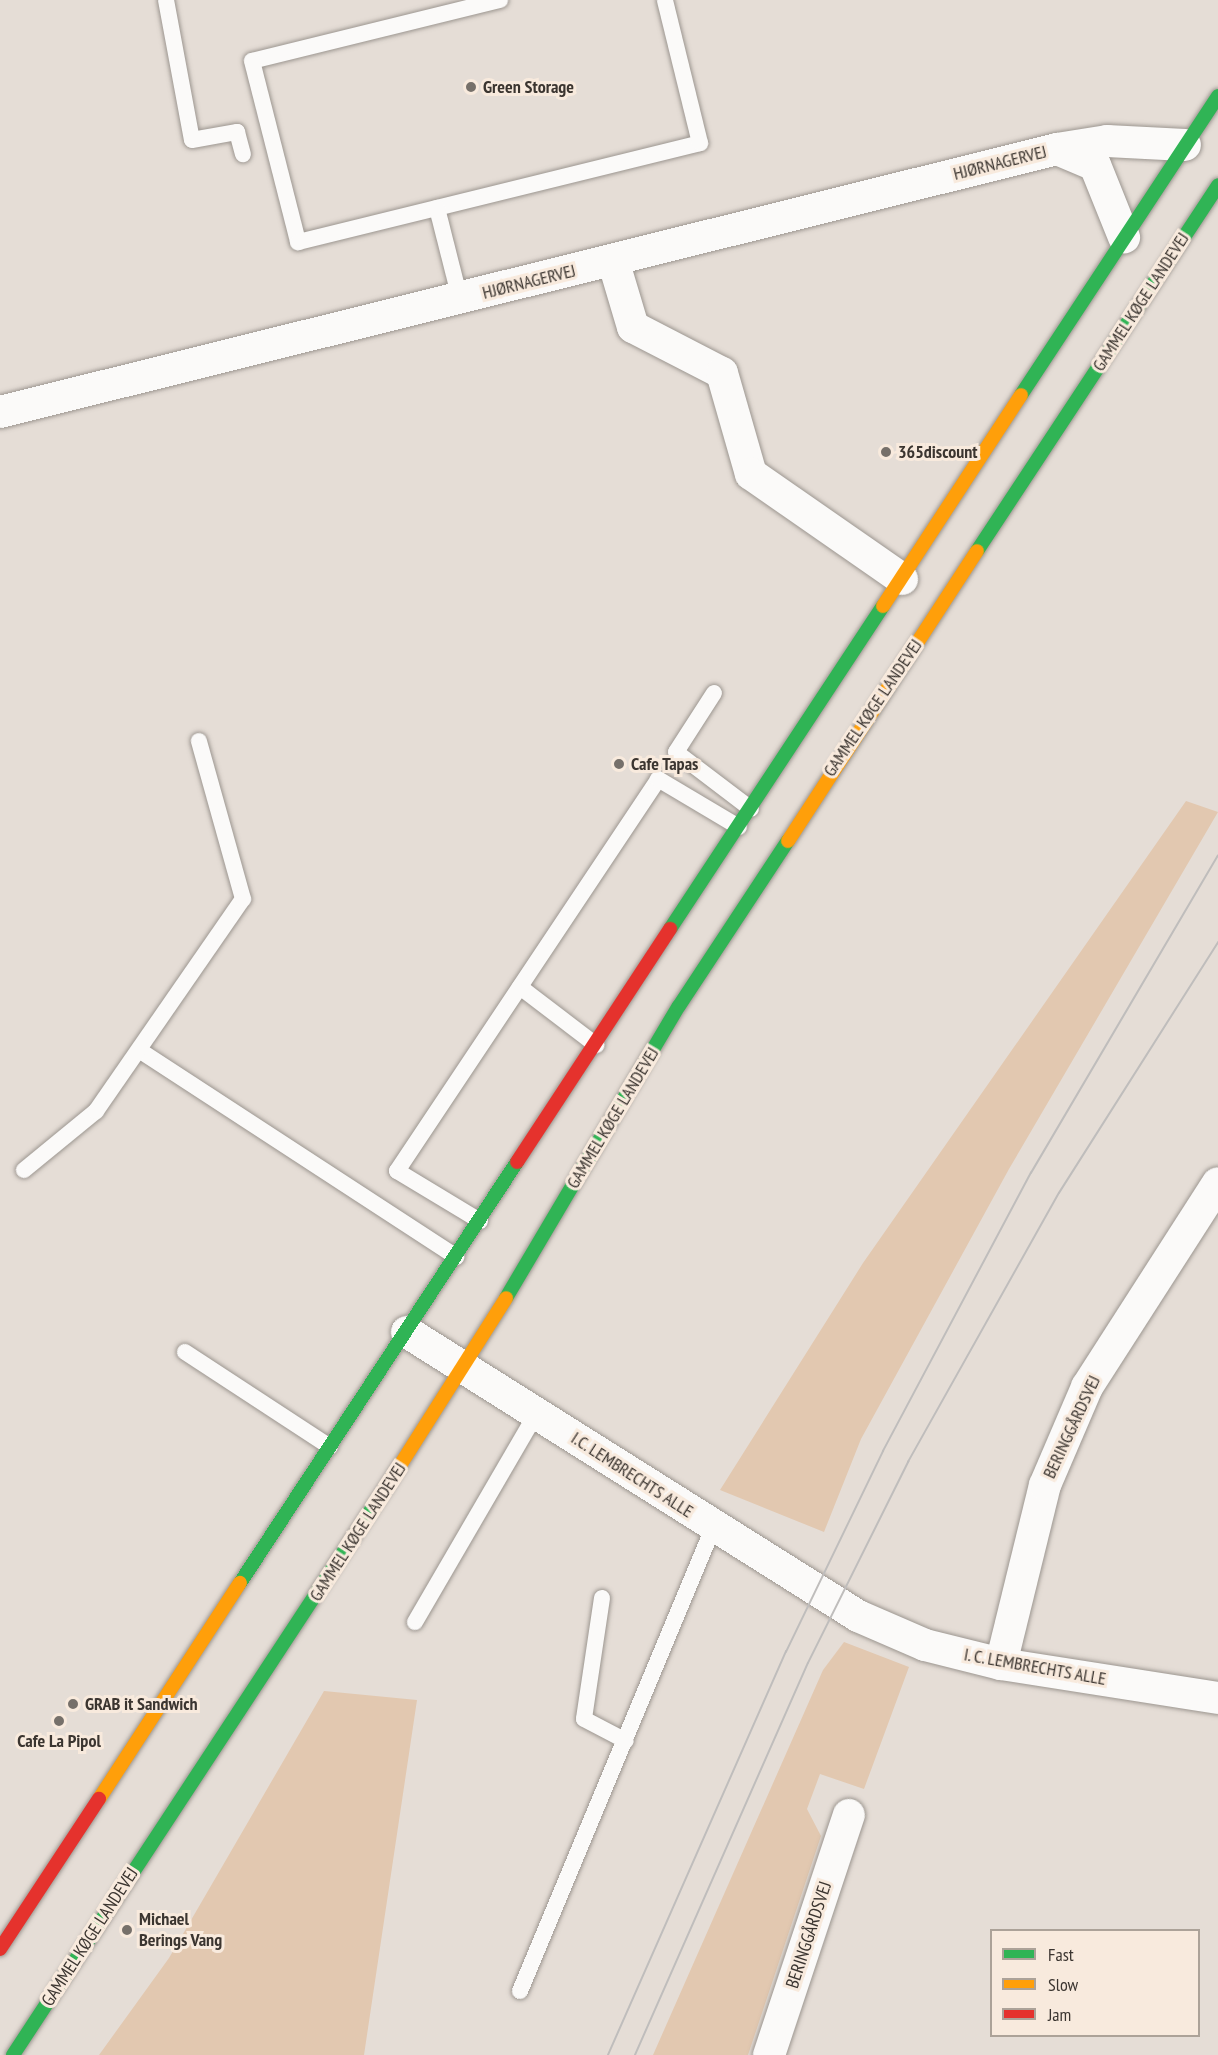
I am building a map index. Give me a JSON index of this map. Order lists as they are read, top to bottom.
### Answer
{
  "streets": {
    "main road": ["GAMMEL KØGE LANDEVEJ"],
    "street": [
      "HJØRNAGERVEJ",
      "BERINGGÅRDSVEJ",
      "I.C. LEMBRECHTS ALLE",
      "I. C. LEMBRECHTS ALLE"
    ]
  },
  "crossings": [
    ["GAMMEL KØGE LANDEVEJ", "I.C. LEMBRECHTS ALLE"],
    ["BERINGGÅRDSVEJ", "I. C. LEMBRECHTS ALLE"],
    ["I.C. LEMBRECHTS ALLE", "I. C. LEMBRECHTS ALLE"]
  ],
  "places": [
    "Green Storage",
    "365discount",
    "Cafe Tapas",
    "GRAB it Sandwich",
    "Cafe La Pipol",
    "Michael Berings Vang"
  ],
  "legend": ["Fast", "Slow", "Jam"]
}
